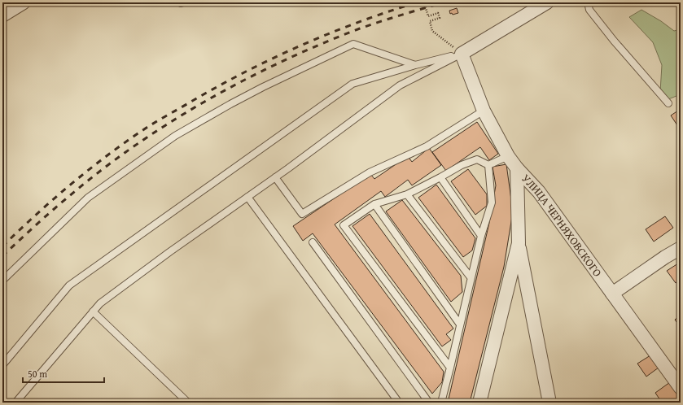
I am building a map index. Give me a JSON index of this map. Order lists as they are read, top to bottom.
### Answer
{
  "streets": {
    "street": ["УЛИЦА ЧЕРНЯХОВСКОГО"]
  },
  "scale_bar": "50 m"
}
